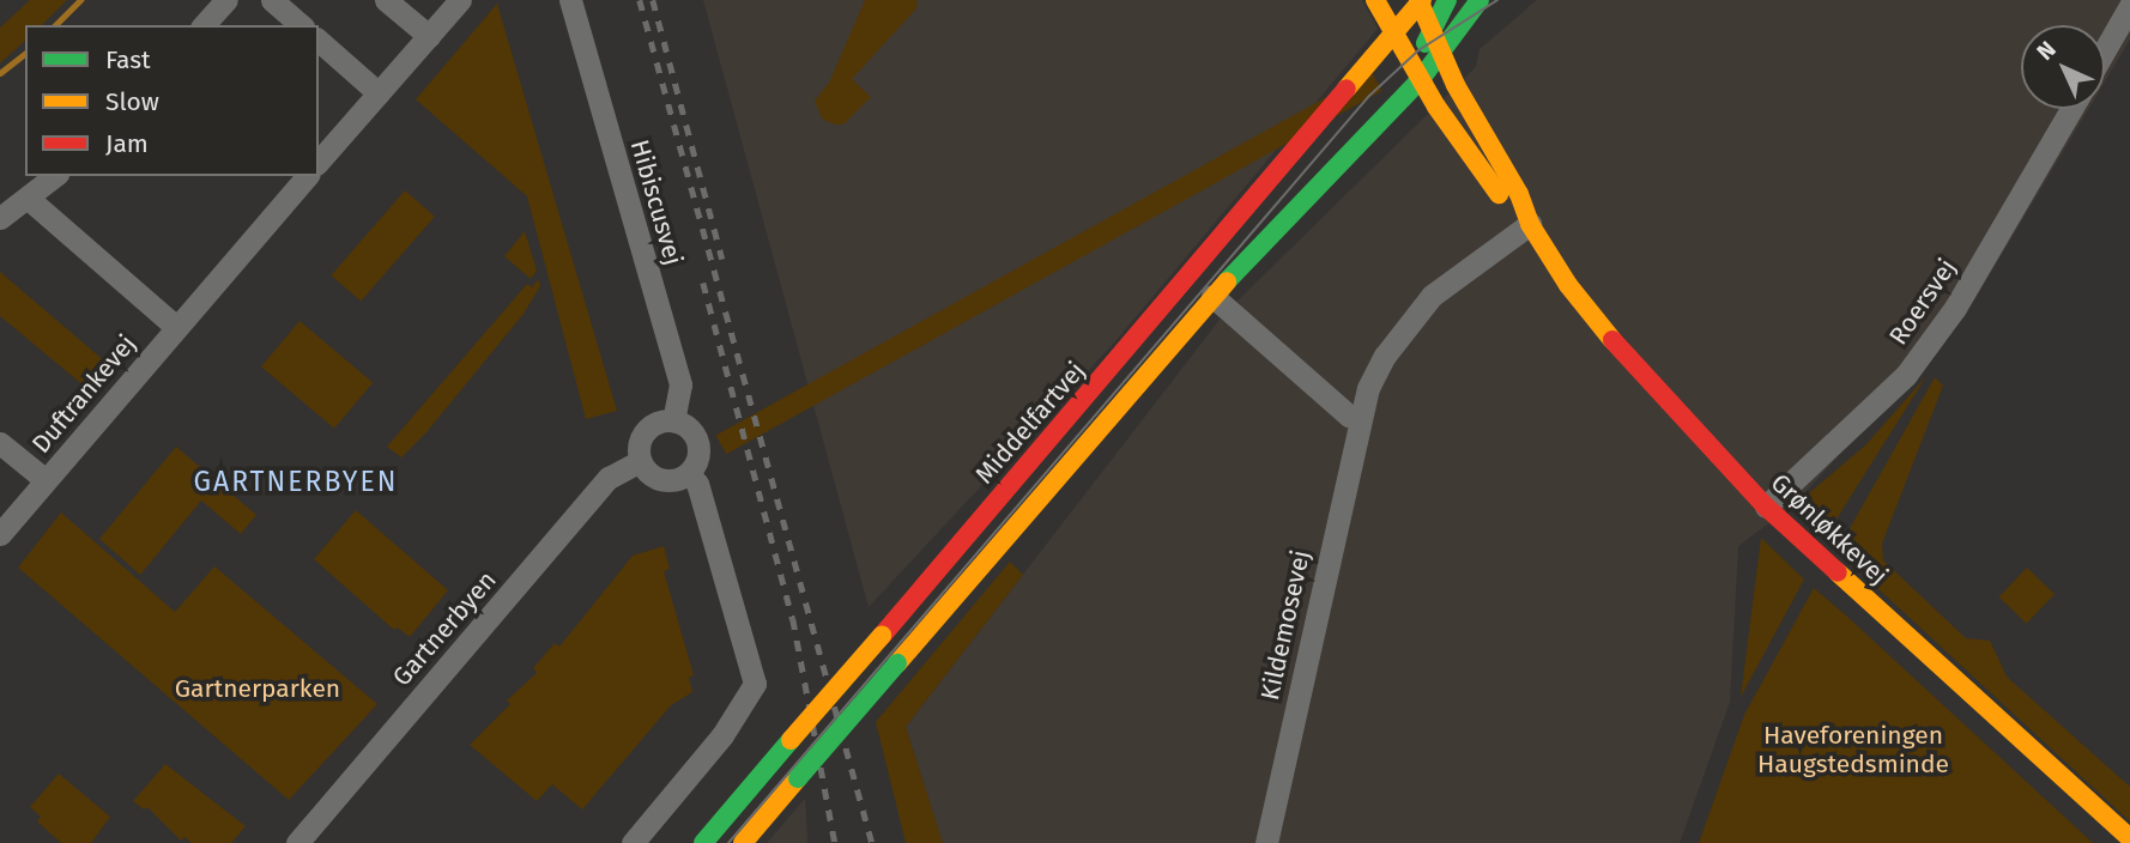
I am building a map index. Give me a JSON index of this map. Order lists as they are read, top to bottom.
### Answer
{
  "streets": {
    "street": [
      "Hibiscusvej",
      "Roersvej",
      "Duftrankevej",
      "Middelfartvej",
      "Grønløkkevej",
      "Kildemosevej",
      "Gartnerbyen"
    ]
  },
  "crossings": [
    ["Hibiscusvej", "Gartnerbyen"],
    ["Roersvej", "Grønløkkevej"],
    ["Grønløkkevej", "Kildemosevej"]
  ],
  "districts": ["GARTNERBYEN"],
  "parks": ["Gartnerparken", "Haveforeningen Haugstedsminde"],
  "legend": ["Fast", "Slow", "Jam"],
  "north": "top left"
}
